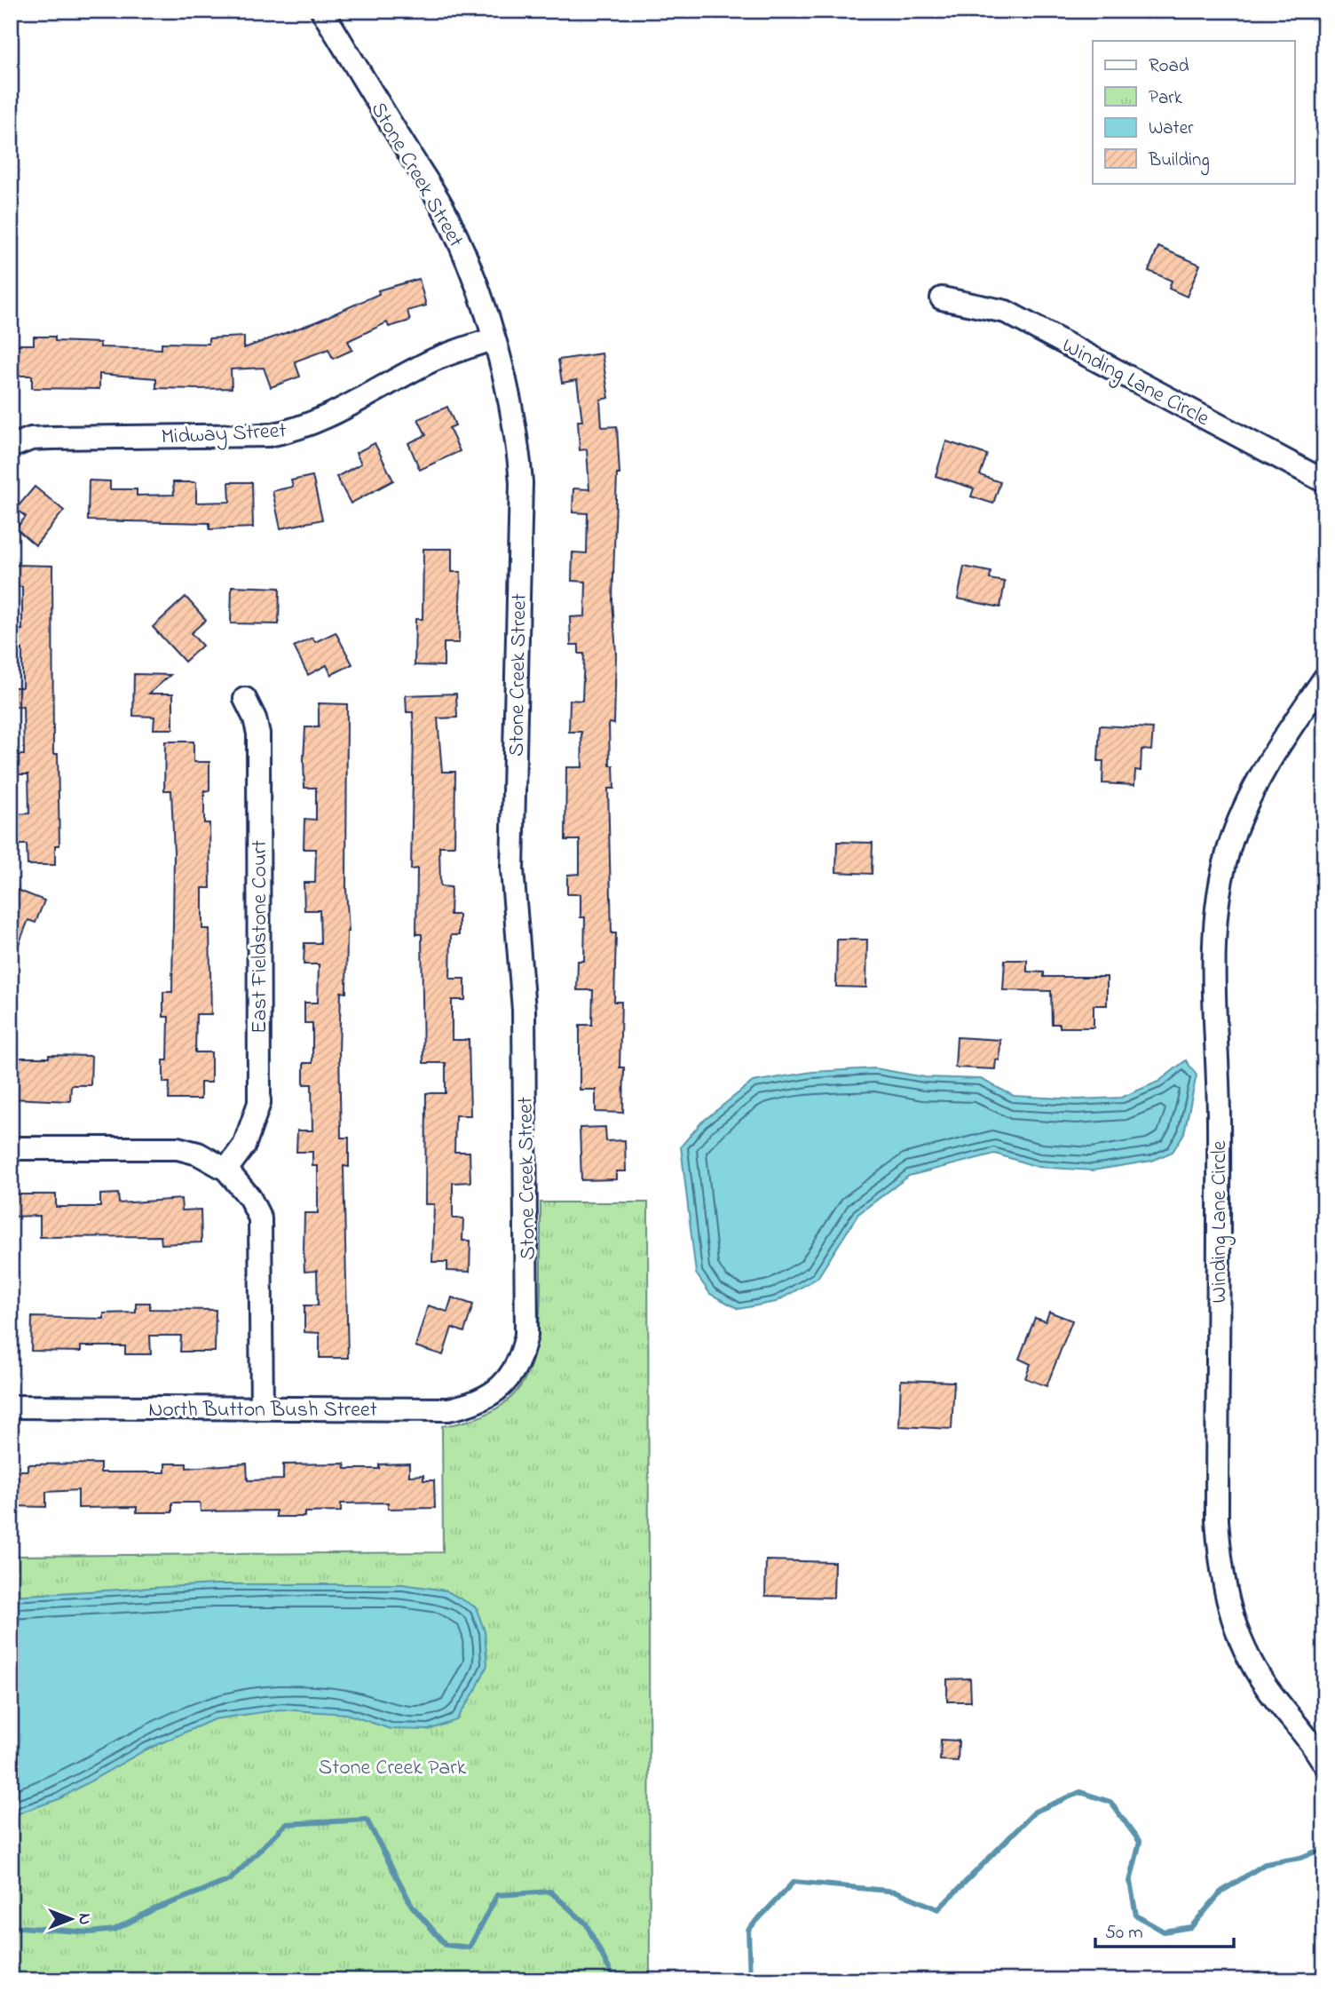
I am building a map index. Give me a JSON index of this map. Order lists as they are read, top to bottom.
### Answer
{
  "streets": {
    "street": [
      "Stone Creek Street",
      "Winding Lane Circle",
      "Midway Street",
      "East Fieldstone Court",
      "North Button Bush Street"
    ]
  },
  "crossings": [
    ["Stone Creek Street", "Midway Street"],
    ["Stone Creek Street", "North Button Bush Street"]
  ],
  "parks": ["Stone Creek Park"],
  "legend": [
    "Road",
    "Park",
    "Water",
    "Building"
  ],
  "scale_bar": "50 m",
  "north": "right"
}
